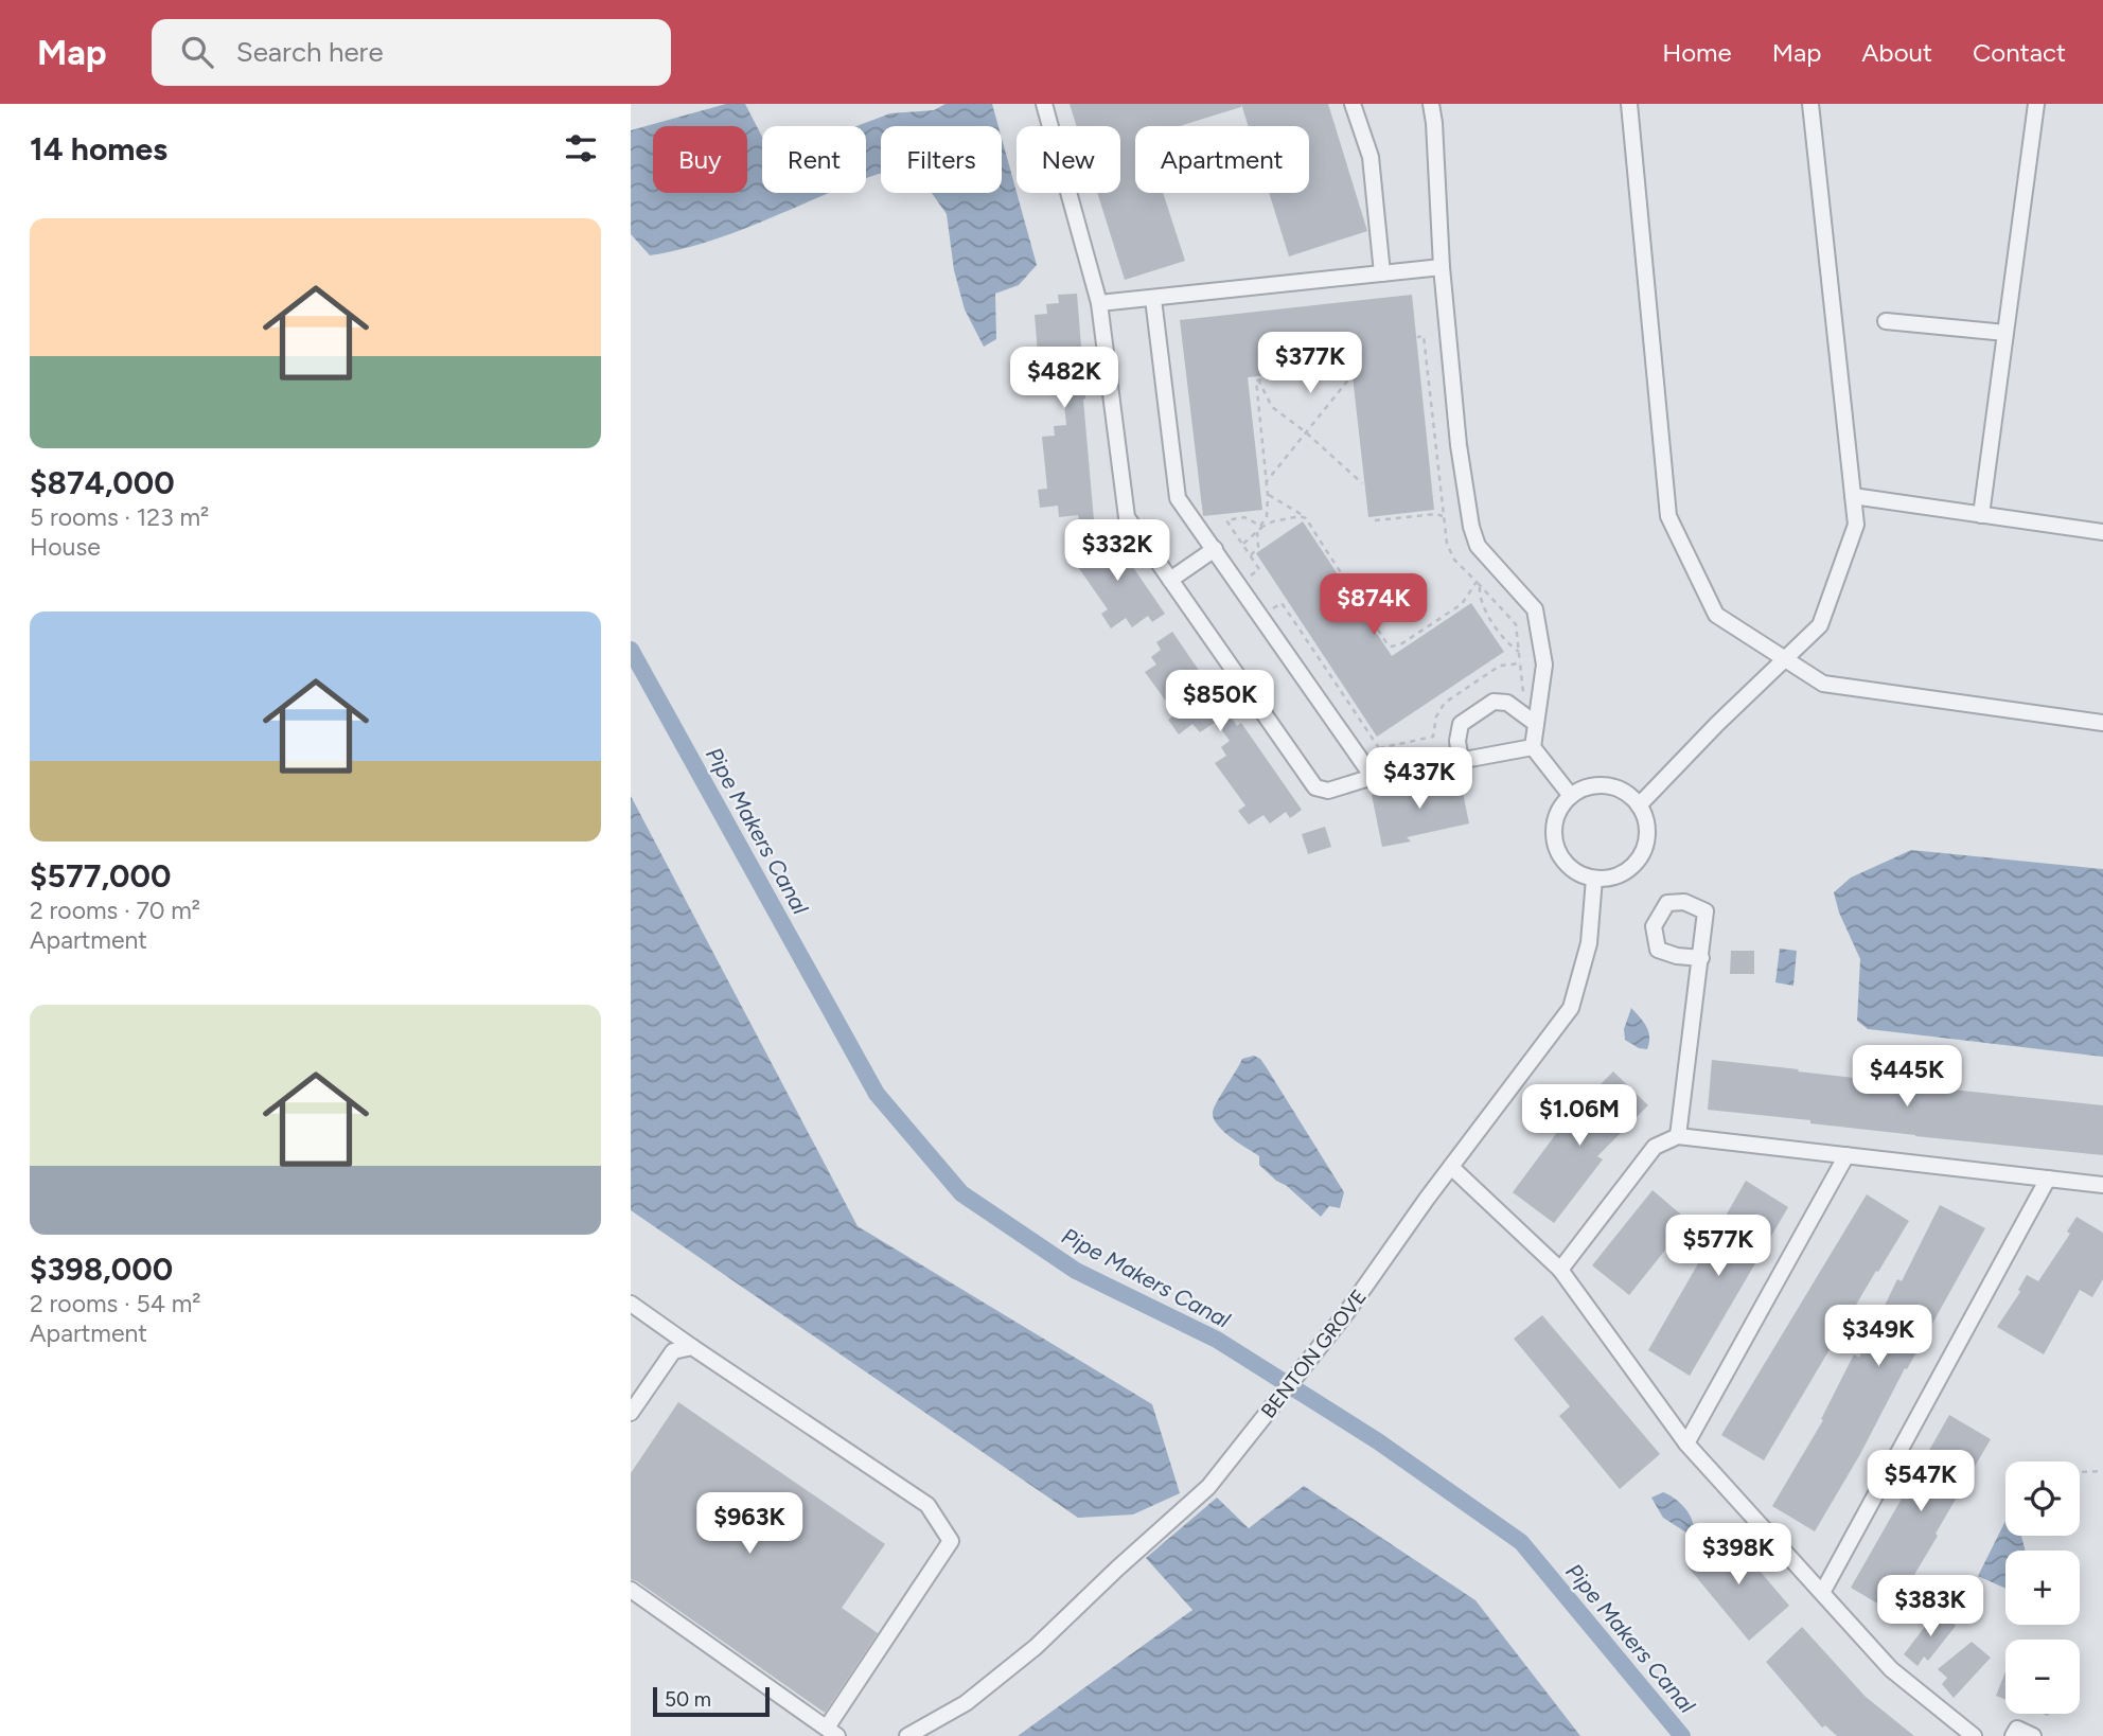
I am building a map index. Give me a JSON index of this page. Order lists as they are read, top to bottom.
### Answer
{
  "streets": {
    "street": ["BENTON GROVE"]
  },
  "water": ["Pipe Makers Canal"],
  "scale_bar": "50 m",
  "page": {
    "header": "Map",
    "search": "Search here",
    "nav": [
      "Home",
      "Map",
      "About",
      "Contact"
    ],
    "heading": "14 homes",
    "chip": [
      "Buy",
      "Rent",
      "Filters",
      "New",
      "Apartment"
    ],
    "list": [
      {
        "name": "$874,000",
        "note": "5 rooms · 123 m² · House"
      },
      {
        "name": "$577,000",
        "note": "2 rooms · 70 m² · Apartment"
      },
      {
        "name": "$398,000",
        "note": "2 rooms · 54 m² · Apartment"
      }
    ],
    "price": [
      "$377K",
      "$482K",
      "$332K",
      "$874K",
      "$850K",
      "$437K",
      "$445K",
      "$1.06M",
      "$577K",
      "$349K",
      "$547K",
      "$963K",
      "$398K",
      "$383K"
    ],
    "map_buttons": ["+", "−"],
    "scale": "50 m"
  }
}
